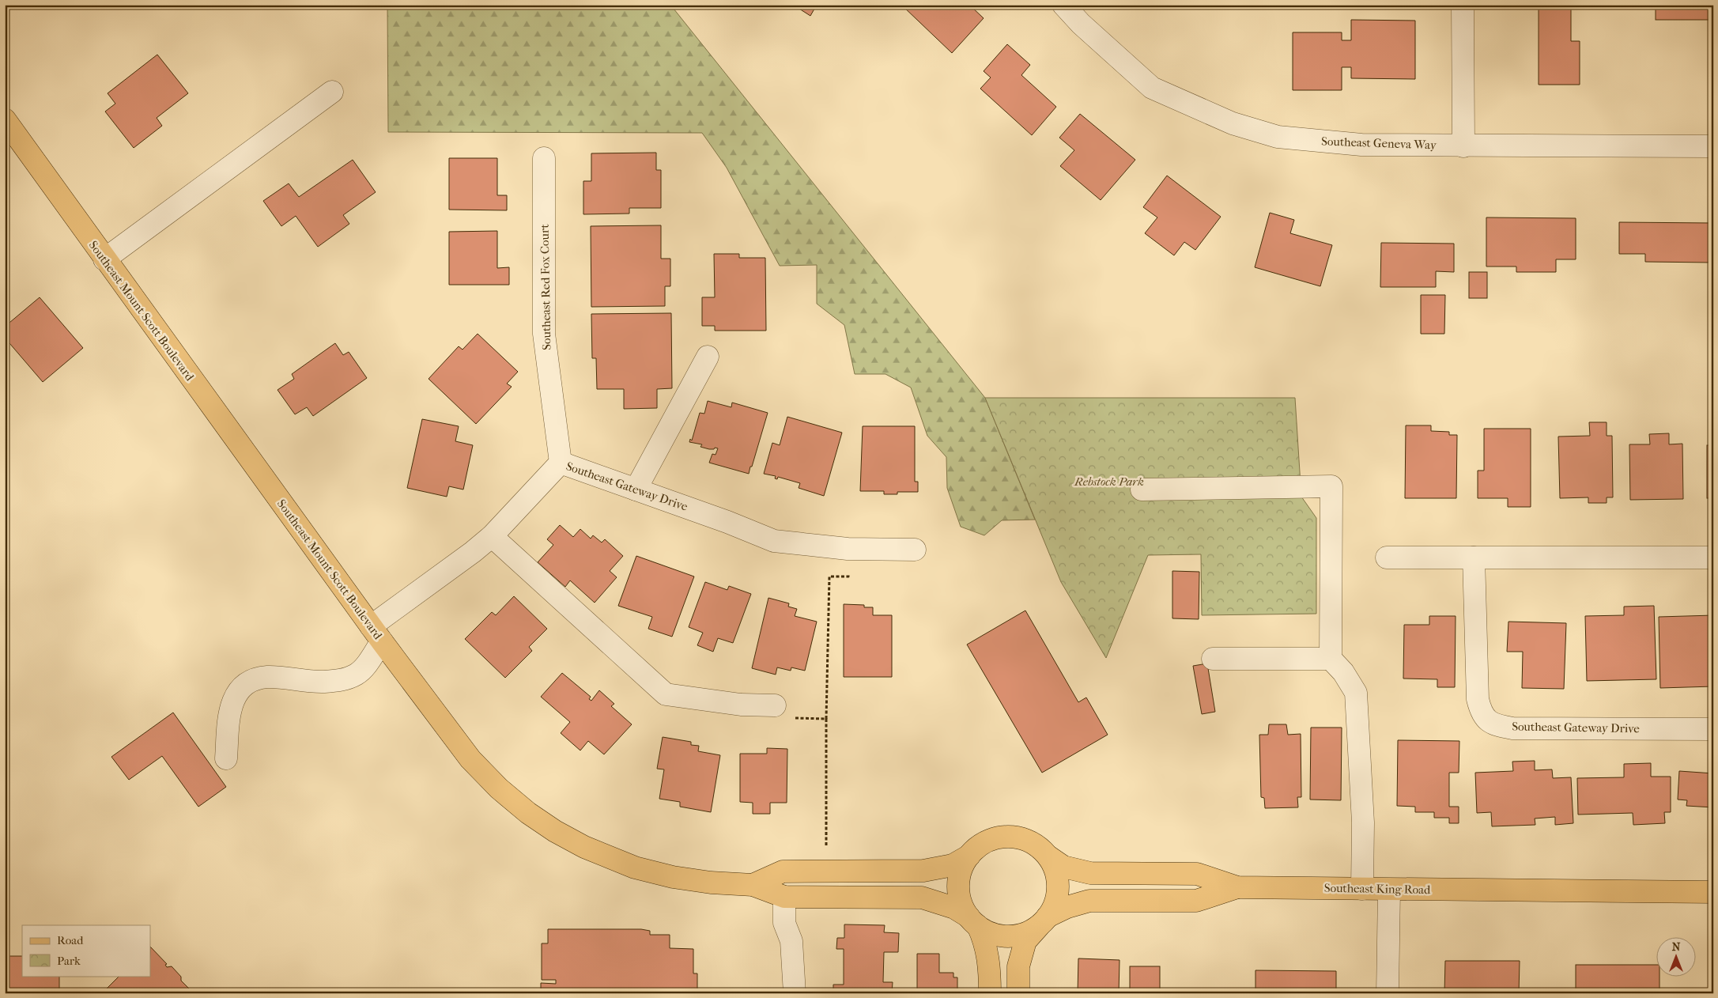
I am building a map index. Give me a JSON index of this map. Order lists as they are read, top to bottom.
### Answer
{
  "streets": {
    "main road": ["Southeast Mount Scott Boulevard", "Southeast King Road"],
    "street": ["Southeast Geneva Way", "Southeast Red Fox Court", "Southeast Gateway Drive"]
  },
  "crossings": [
    ["Southeast Red Fox Court", "Southeast Gateway Drive"],
    ["Southeast Mount Scott Boulevard", "Southeast Gateway Drive"],
    ["Southeast Mount Scott Boulevard", "Southeast King Road"]
  ],
  "parks": ["Rebstock Park"],
  "legend": ["Road", "Park"],
  "north": "top"
}
